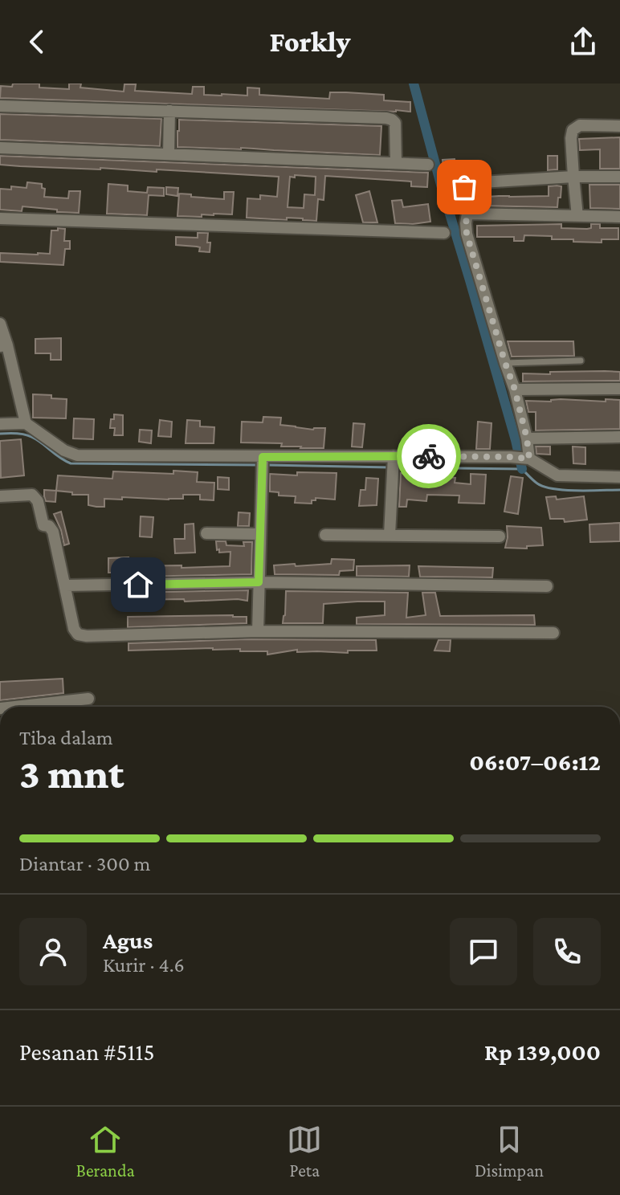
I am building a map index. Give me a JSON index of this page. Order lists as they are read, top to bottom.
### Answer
{
  "page": {
    "header": "Forkly",
    "heading": ["3 mnt", "Tiba dalam", "06:07–06:12"],
    "panel": [
      "Agus",
      "Kurir · 4.6",
      "Pesanan #5115",
      "Rp 139,000"
    ],
    "bar": "Diantar · 300 m",
    "tabs": ["Beranda", "Peta", "Disimpan"]
  }
}
